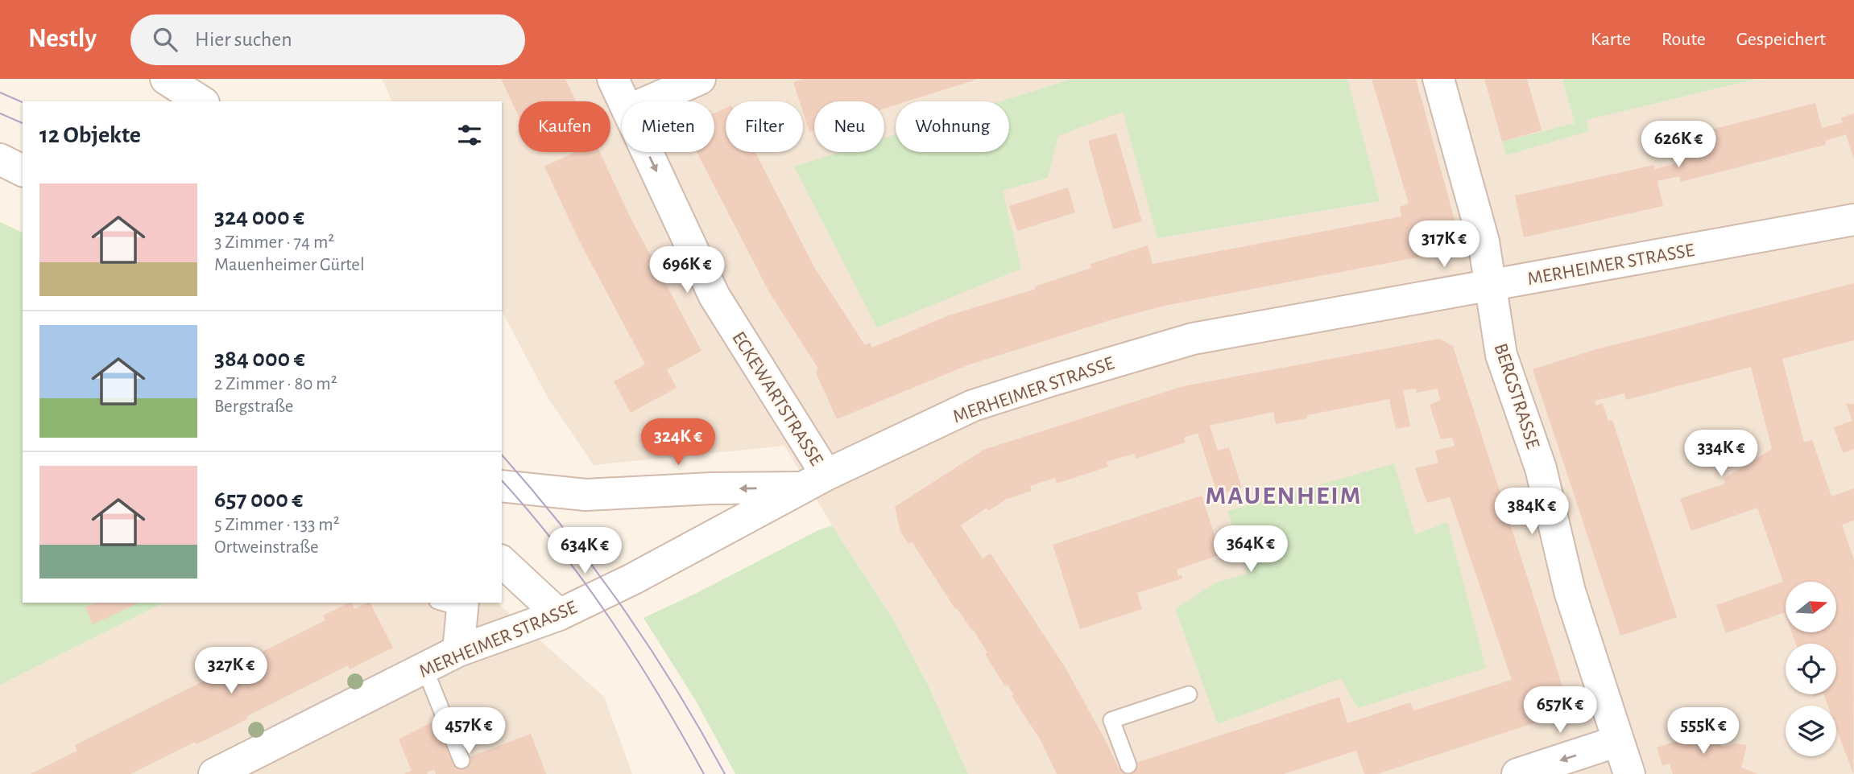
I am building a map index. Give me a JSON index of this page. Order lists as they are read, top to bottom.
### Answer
{
  "streets": {
    "main road": ["MERHEIMER STRASSE", "BERGSTRASSE", "ECKEWARTSTRASSE"]
  },
  "crossings": [
    ["MERHEIMER STRASSE", "BERGSTRASSE"],
    ["MERHEIMER STRASSE", "ECKEWARTSTRASSE"]
  ],
  "one_way": ["ECKEWARTSTRASSE"],
  "districts": ["MAUENHEIM"],
  "north": "right",
  "page": {
    "header": "Nestly",
    "search": "Hier suchen",
    "nav": ["Karte", "Route", "Gespeichert"],
    "chip": [
      "Kaufen",
      "Mieten",
      "Filter",
      "Neu",
      "Wohnung"
    ],
    "heading": "12 Objekte",
    "price": [
      "626K €",
      "317K €",
      "696K €",
      "324K €",
      "334K €",
      "384K €",
      "364K €",
      "634K €",
      "327K €",
      "657K €",
      "457K €",
      "555K €"
    ],
    "list": [
      {
        "name": "324 000 €",
        "note": "3 Zimmer · 74 m² · Mauenheimer Gürtel"
      },
      {
        "name": "384 000 €",
        "note": "2 Zimmer · 80 m² · Bergstraße"
      },
      {
        "name": "657 000 €",
        "note": "5 Zimmer · 133 m² · Ortweinstraße"
      }
    ]
  }
}
